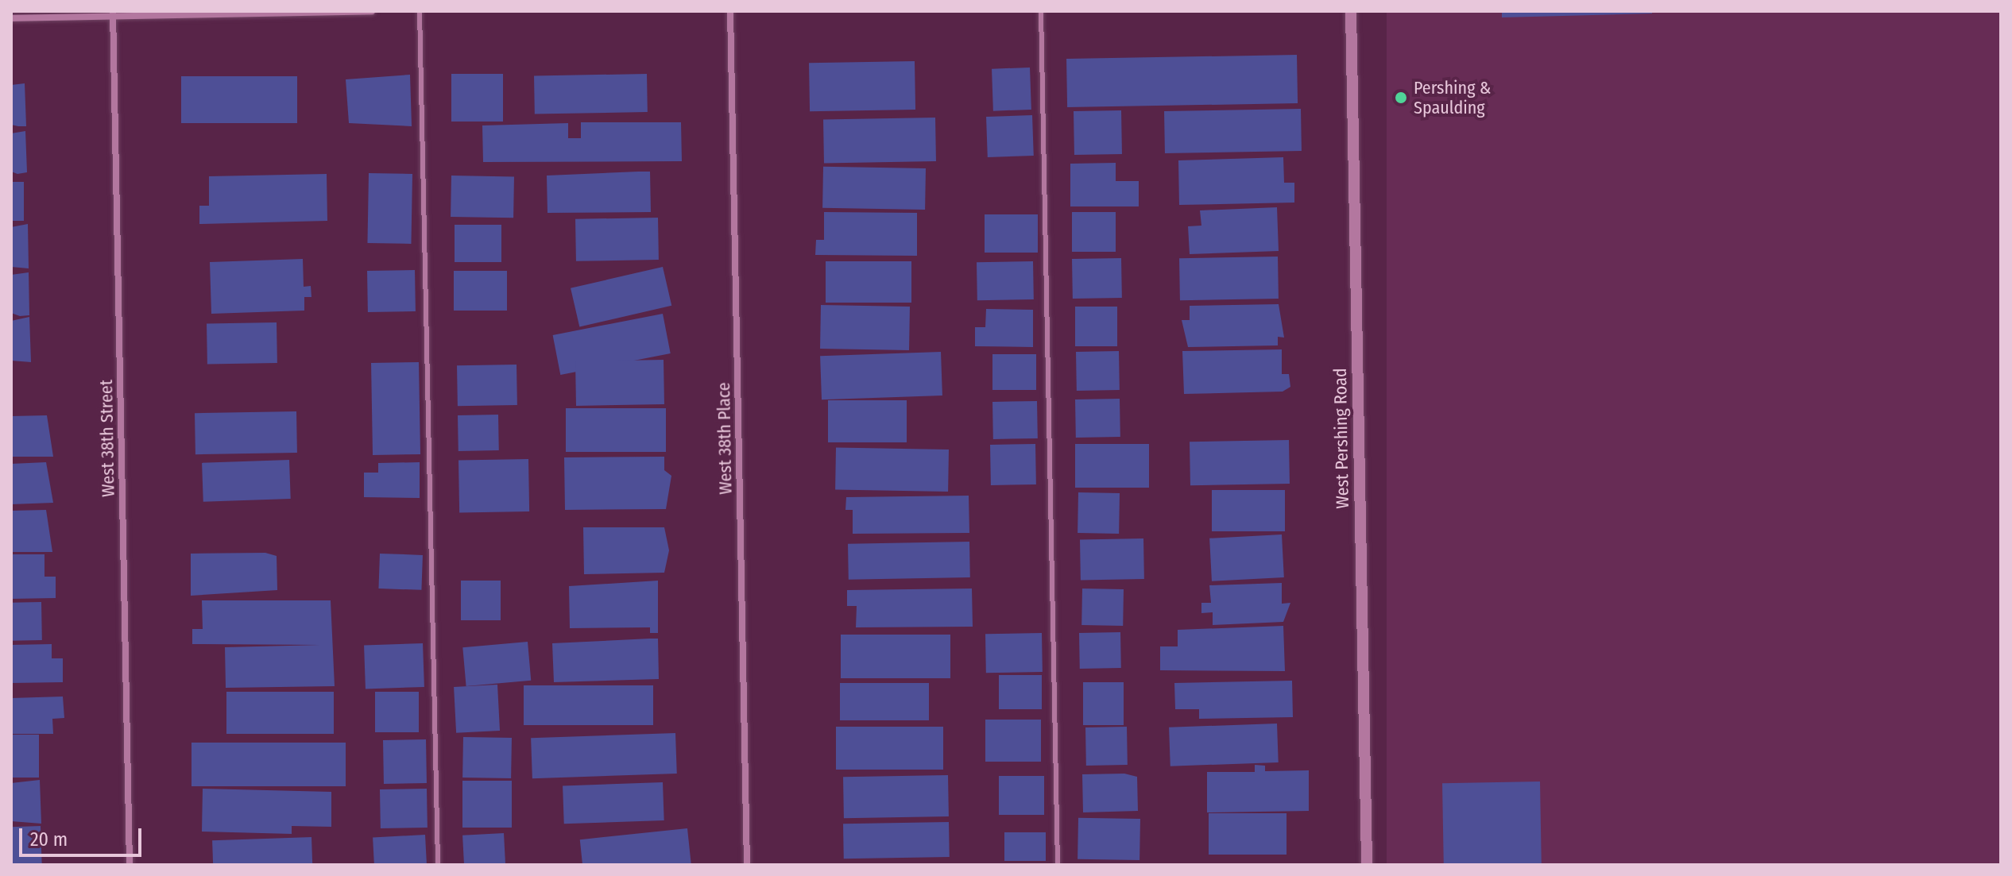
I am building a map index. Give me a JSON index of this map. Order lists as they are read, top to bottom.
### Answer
{
  "streets": {
    "street": ["West 38th Street", "West 38th Place", "West Pershing Road"]
  },
  "places": ["Pershing & Spaulding"],
  "scale_bar": "20 m"
}
